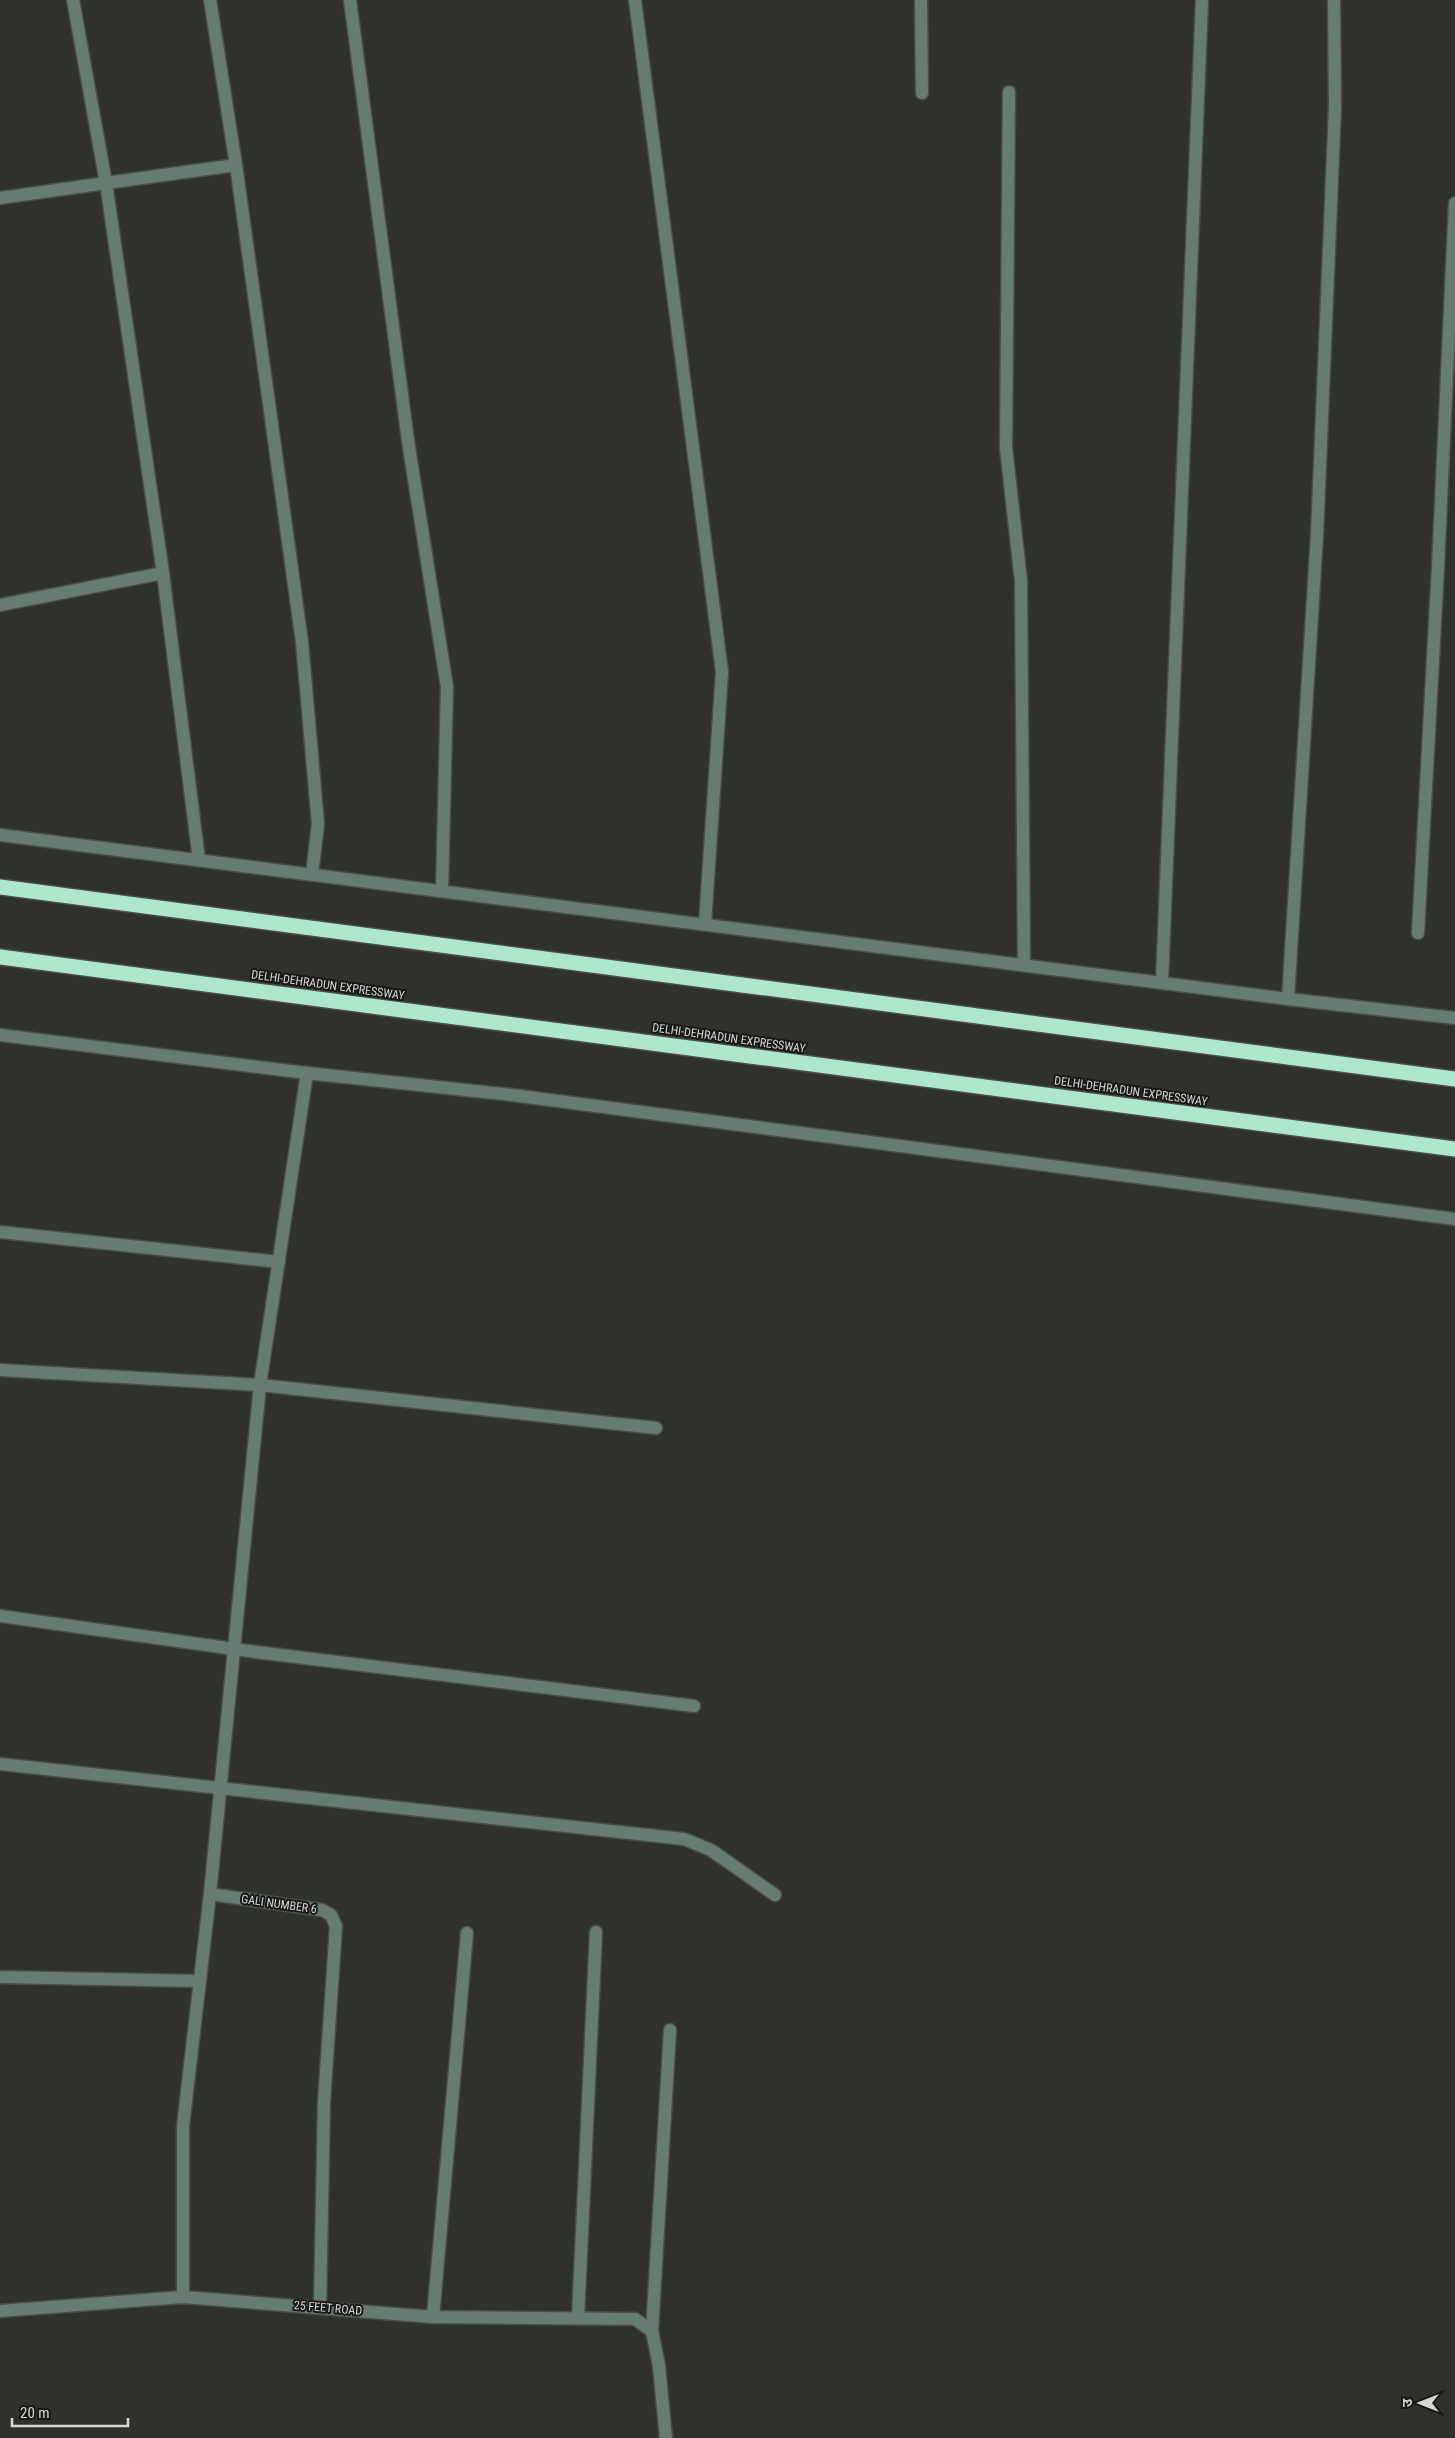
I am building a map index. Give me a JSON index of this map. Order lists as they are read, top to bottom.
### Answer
{
  "streets": {
    "highway": ["DELHI-DEHRADUN EXPRESSWAY"],
    "street": ["GALI NUMBER 6", "25 FEET ROAD"]
  },
  "crossings": [
    ["GALI NUMBER 6", "25 FEET ROAD"]
  ],
  "scale_bar": "20 m",
  "north": "left"
}
